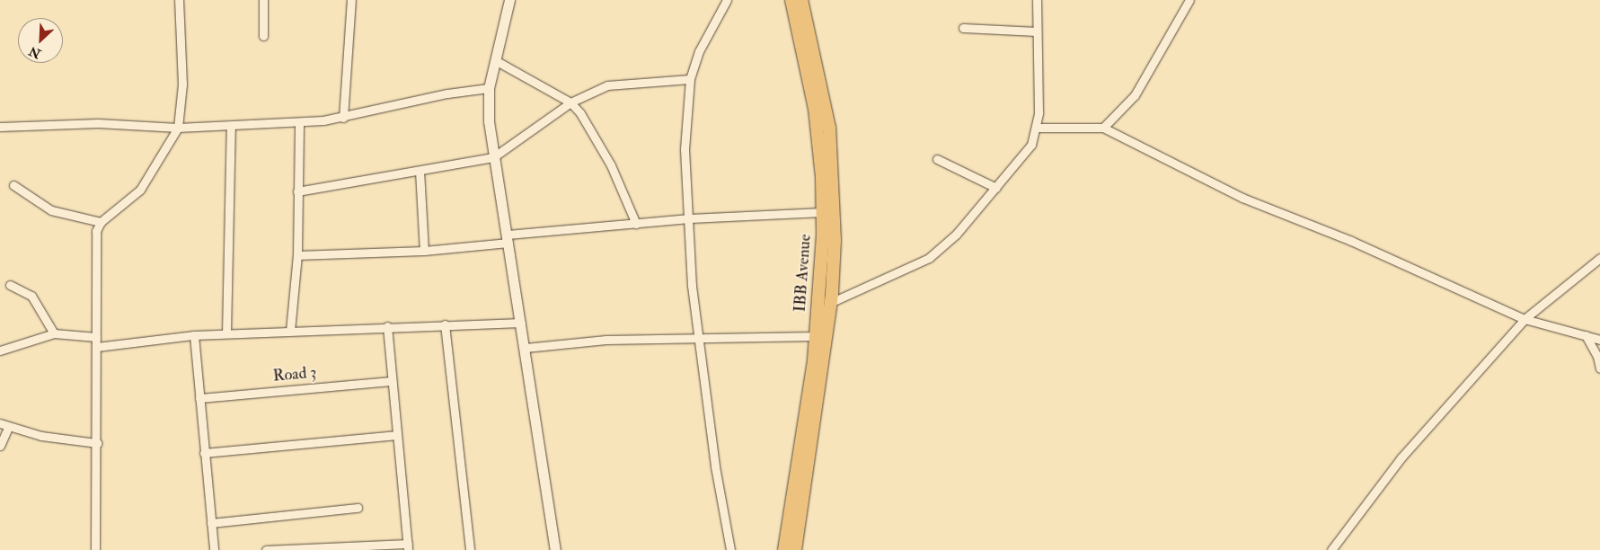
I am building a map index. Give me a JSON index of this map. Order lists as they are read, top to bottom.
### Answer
{
  "streets": {
    "main road": ["IBB Avenue"],
    "street": ["Road 3"]
  },
  "north": "bottom left"
}
